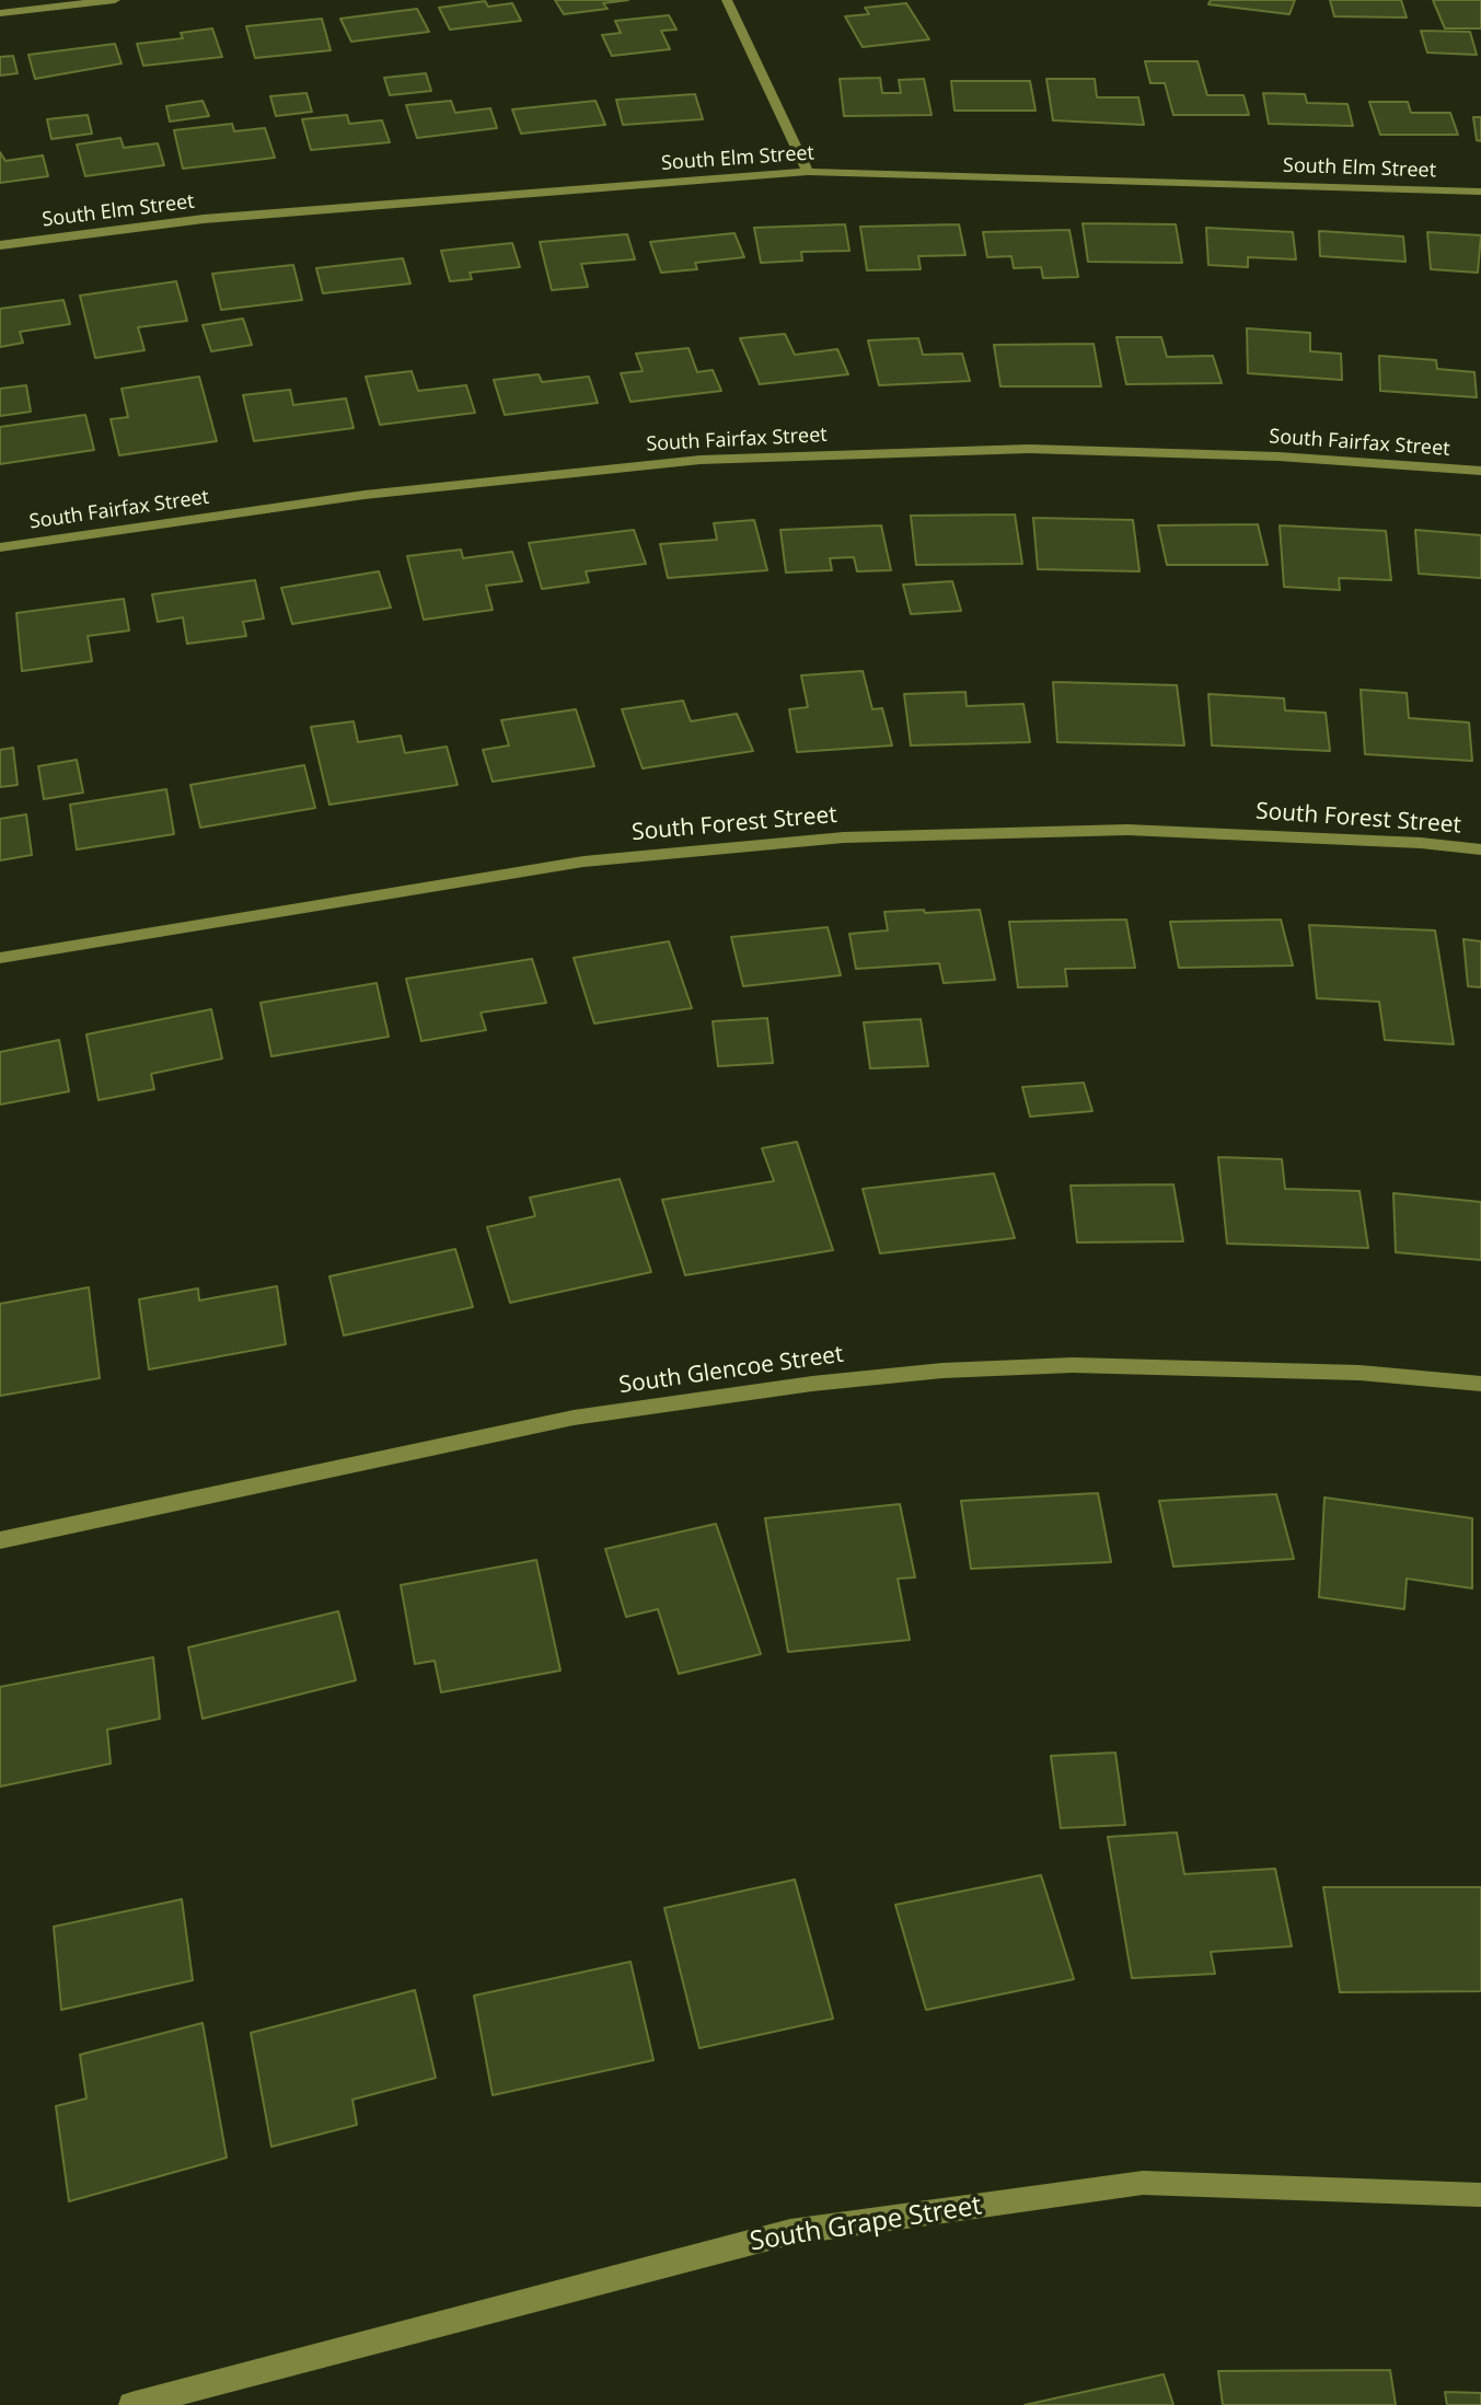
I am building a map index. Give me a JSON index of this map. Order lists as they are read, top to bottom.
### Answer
{
  "streets": {
    "street": [
      "South Elm Street",
      "South Fairfax Street",
      "South Forest Street",
      "South Glencoe Street",
      "South Grape Street"
    ]
  }
}
